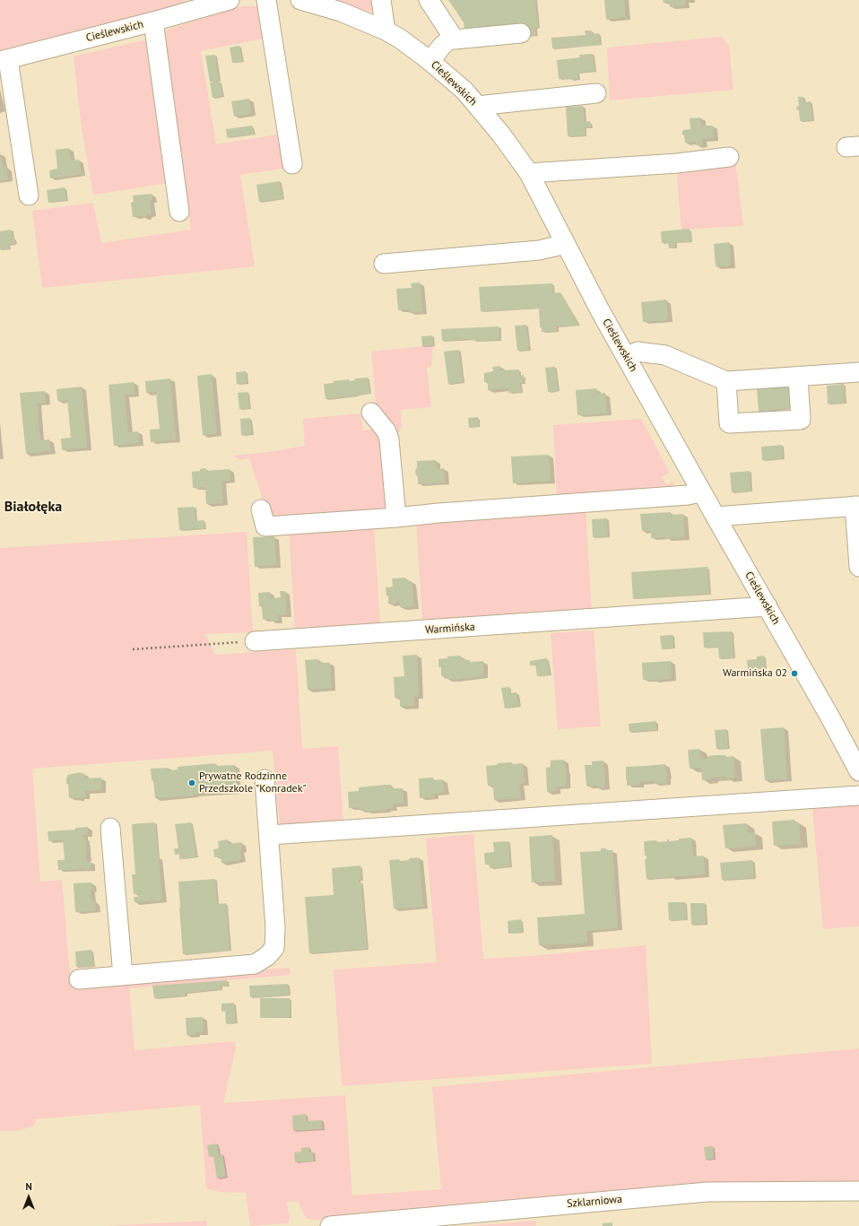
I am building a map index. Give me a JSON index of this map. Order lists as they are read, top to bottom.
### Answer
{
  "streets": {
    "street": ["Cieślewskich", "Warmińska", "Szklarniowa"]
  },
  "crossings": [
    ["Cieślewskich", "Warmińska"]
  ],
  "districts": ["Białołęka"],
  "places": ["Warmińska 02", "Prywatne Rodzinne Przedszkole \"Konradek\""],
  "north": "top"
}
